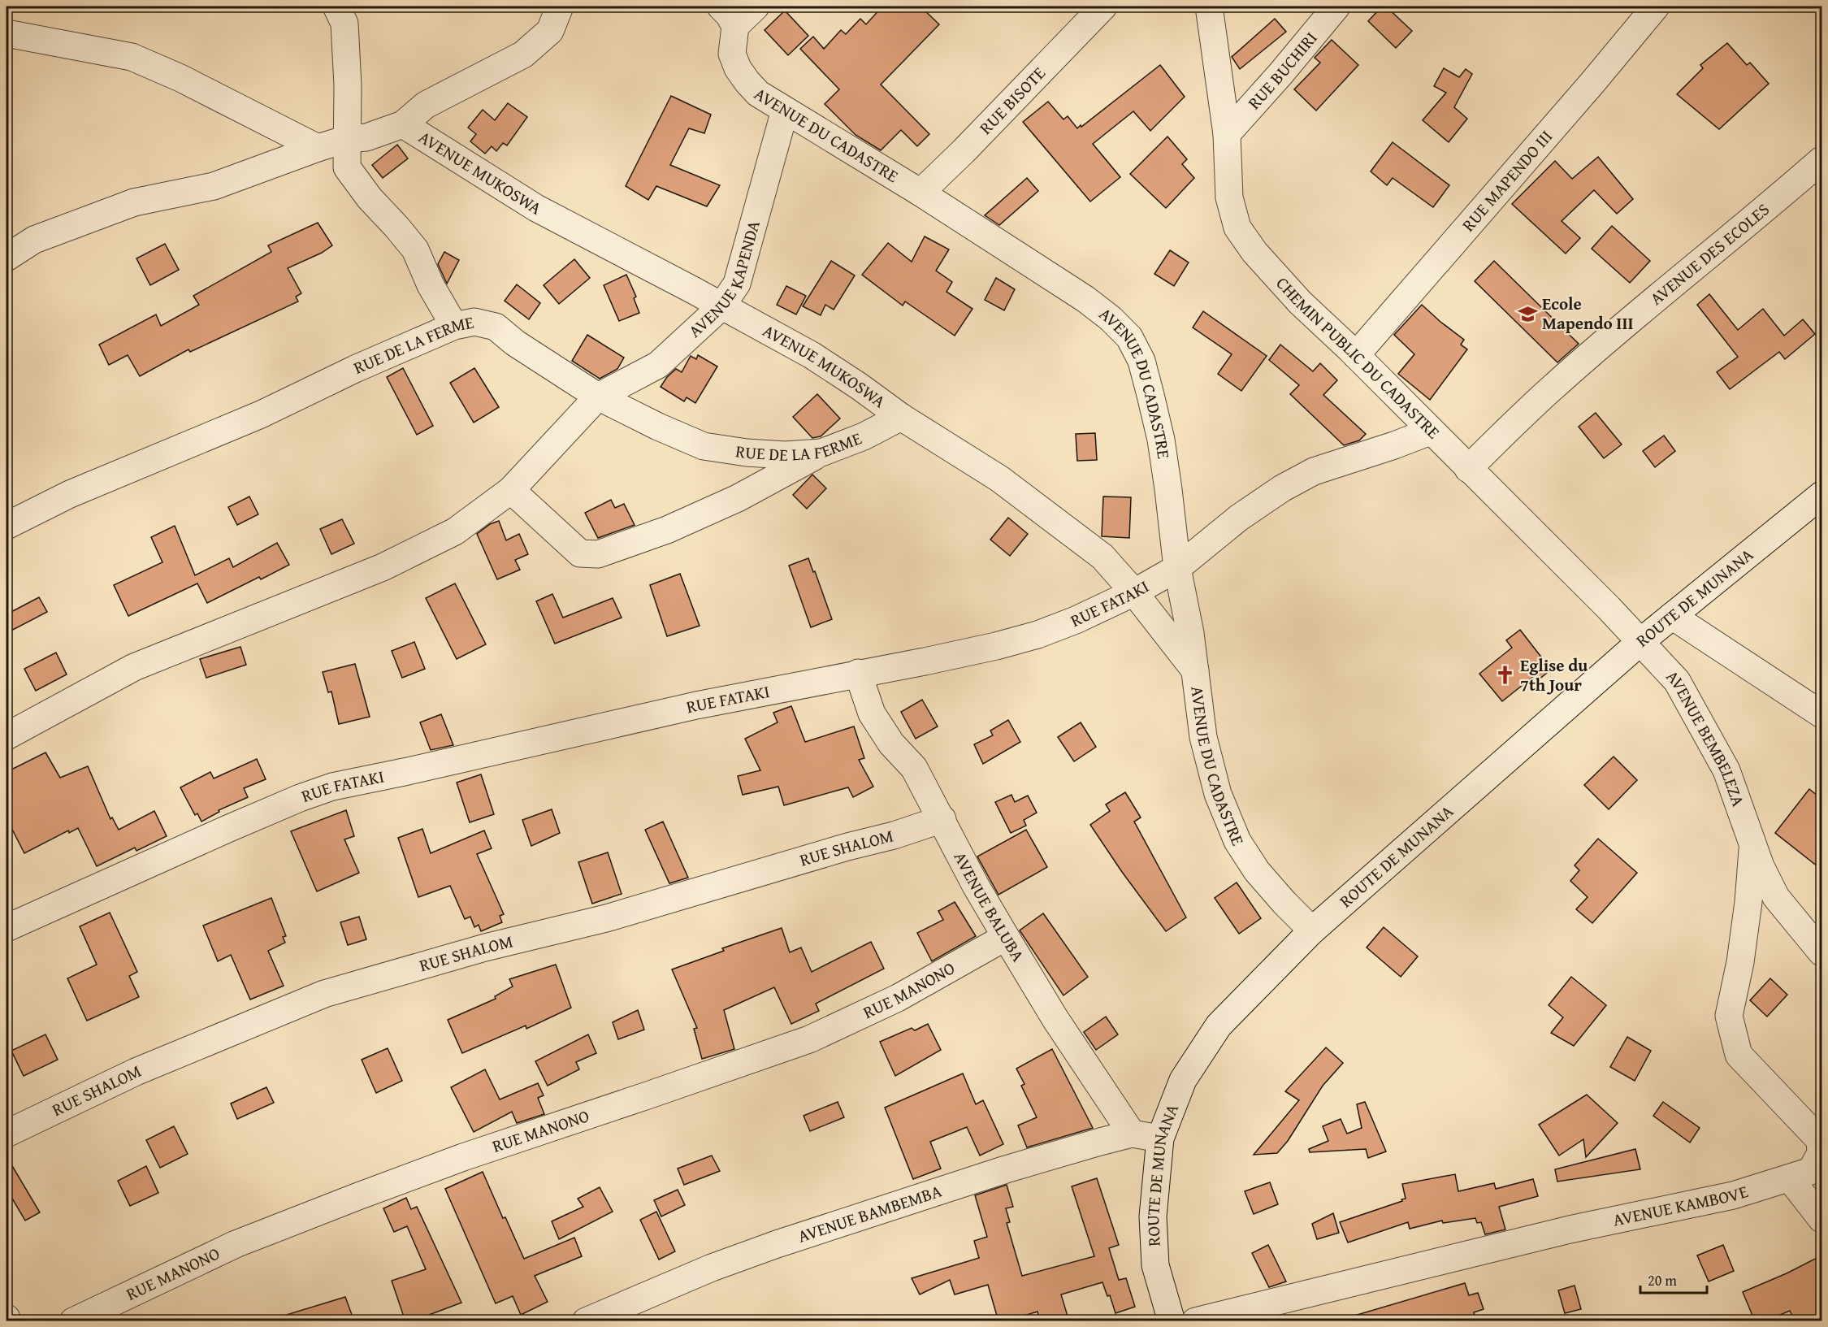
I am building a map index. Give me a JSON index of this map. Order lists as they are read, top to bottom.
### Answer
{
  "streets": {
    "street": [
      "RUE BUCHIRI",
      "RUE BISOTE",
      "AVENUE DU CADASTRE",
      "AVENUE MUKOSWA",
      "RUE MAPENDO III",
      "AVENUE DES ECOLES",
      "AVENUE KAPENDA",
      "RUE DE LA FERME",
      "CHEMIN PUBLIC DU CADASTRE",
      "ROUTE DE MUNANA",
      "RUE FATAKI",
      "AVENUE BEMBELEZA",
      "RUE SHALOM",
      "AVENUE BALUBA",
      "RUE MANONO",
      "AVENUE KAMBOVE",
      "AVENUE BAMBEMBA"
    ]
  },
  "crossings": [
    ["RUE BUCHIRI", "CHEMIN PUBLIC DU CADASTRE"],
    ["RUE BISOTE", "AVENUE DU CADASTRE"],
    ["AVENUE DU CADASTRE", "AVENUE MUKOSWA"],
    ["AVENUE DU CADASTRE", "AVENUE KAPENDA"],
    ["AVENUE DU CADASTRE", "ROUTE DE MUNANA"],
    ["AVENUE DU CADASTRE", "RUE FATAKI"],
    ["AVENUE MUKOSWA", "AVENUE KAPENDA"],
    ["AVENUE MUKOSWA", "RUE DE LA FERME"],
    ["AVENUE MUKOSWA", "RUE FATAKI"],
    ["RUE MAPENDO III", "CHEMIN PUBLIC DU CADASTRE"],
    ["AVENUE DES ECOLES", "CHEMIN PUBLIC DU CADASTRE"],
    ["AVENUE KAPENDA", "RUE DE LA FERME"],
    ["CHEMIN PUBLIC DU CADASTRE", "ROUTE DE MUNANA"],
    ["CHEMIN PUBLIC DU CADASTRE", "RUE FATAKI"],
    ["CHEMIN PUBLIC DU CADASTRE", "AVENUE BEMBELEZA"],
    ["ROUTE DE MUNANA", "AVENUE BEMBELEZA"],
    ["ROUTE DE MUNANA", "AVENUE BAMBEMBA"],
    ["RUE FATAKI", "AVENUE BALUBA"],
    ["AVENUE BEMBELEZA", "AVENUE KAMBOVE"],
    ["RUE SHALOM", "AVENUE BALUBA"],
    ["AVENUE BALUBA", "RUE MANONO"],
    ["AVENUE BALUBA", "AVENUE BAMBEMBA"]
  ],
  "places": {
    "school or university": ["Ecole Mapendo III"],
    "church": ["Eglise du 7th Jour"]
  },
  "scale_bar": "20 m"
}
